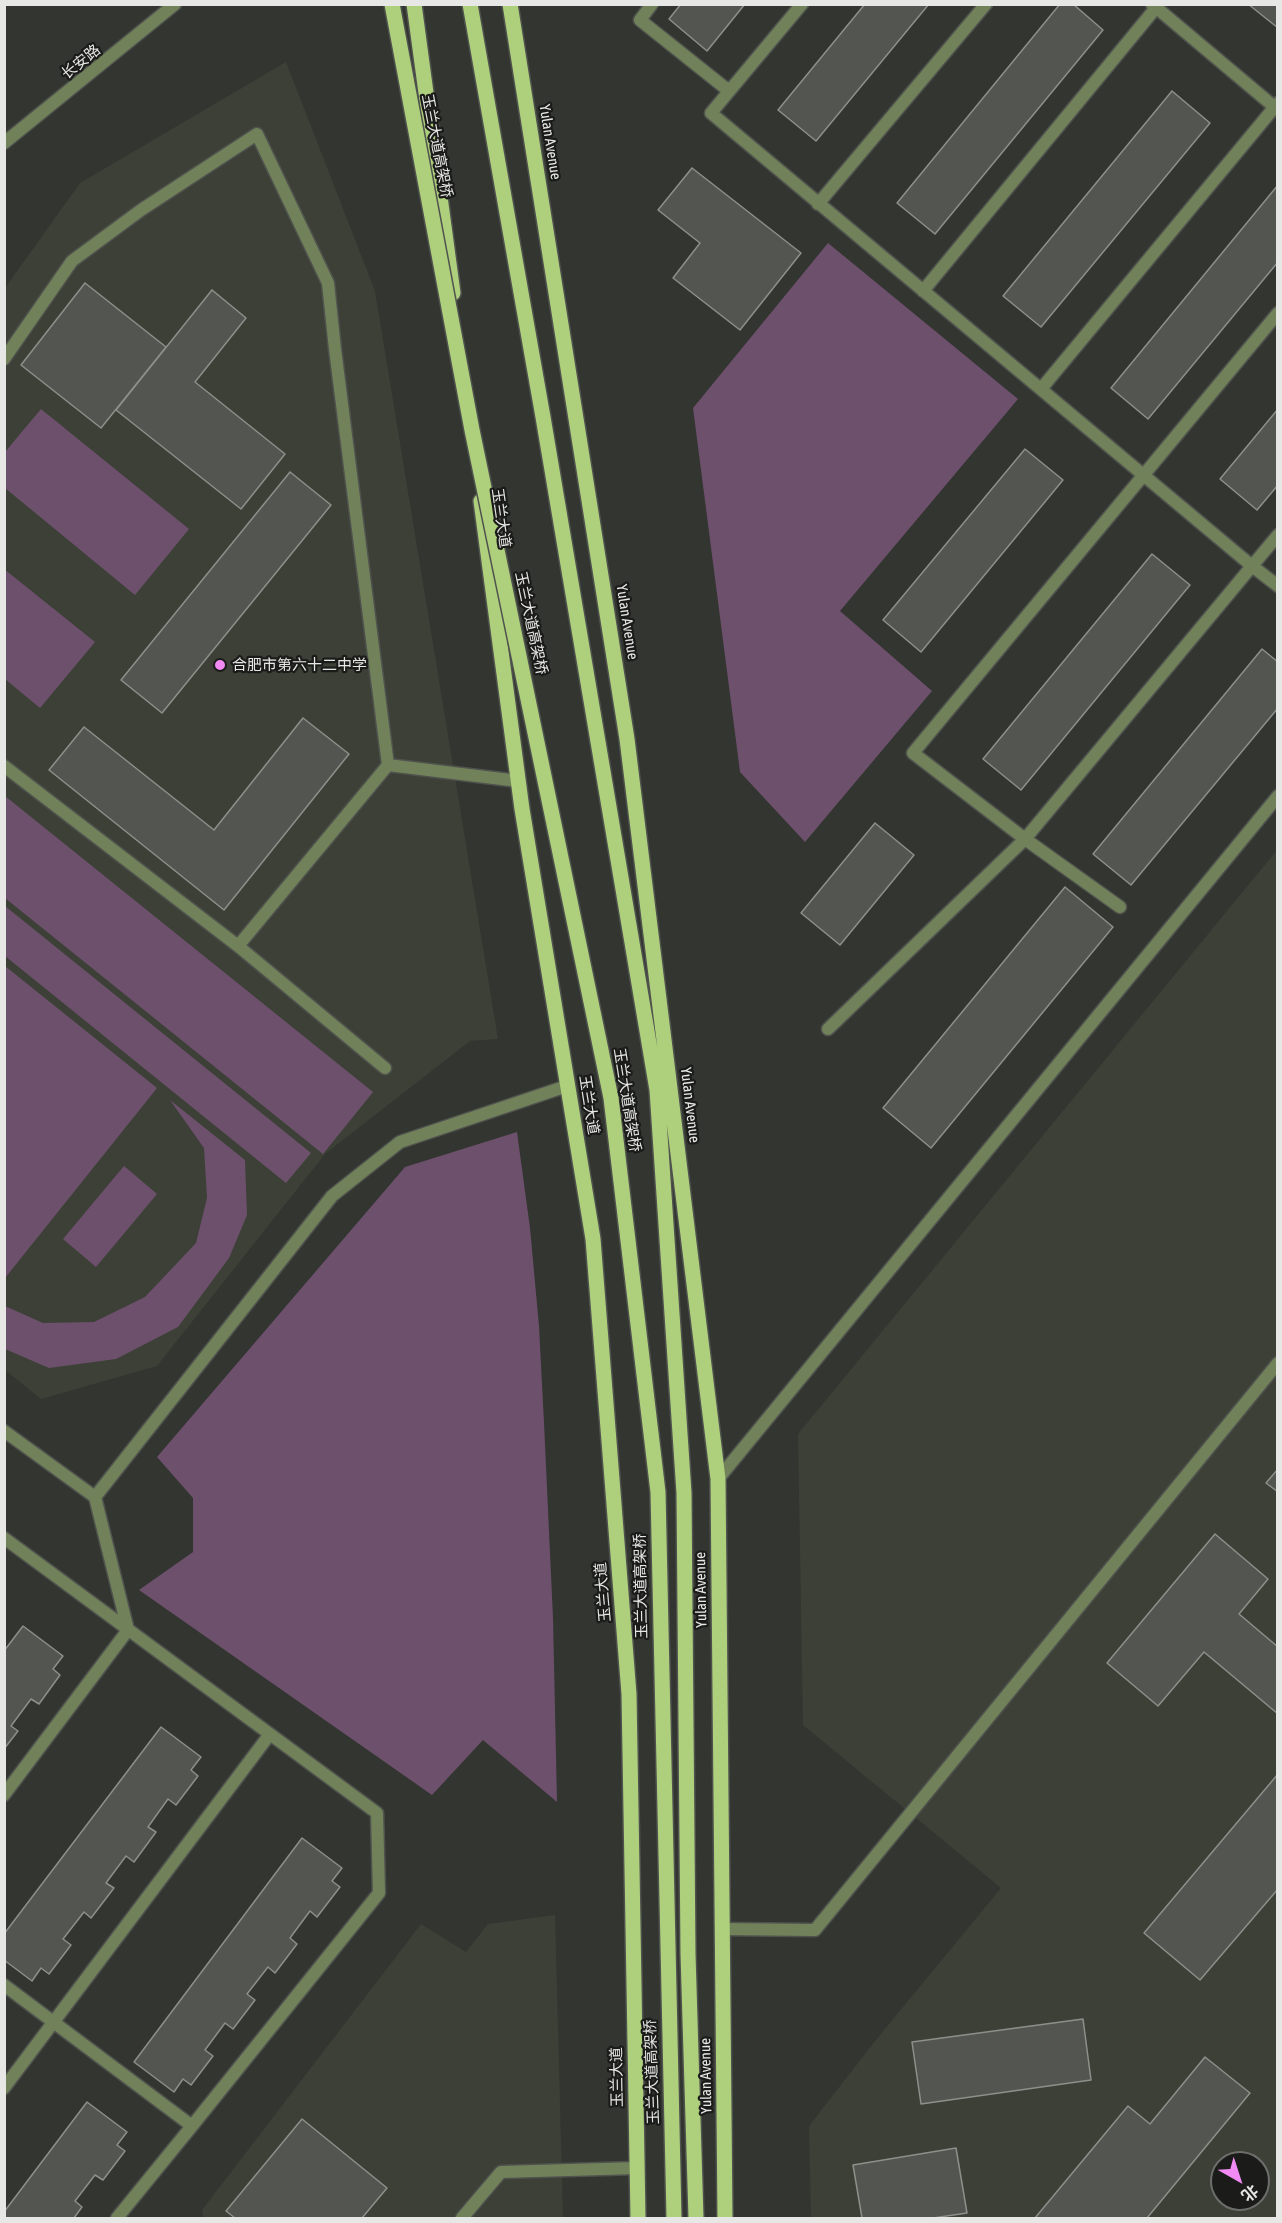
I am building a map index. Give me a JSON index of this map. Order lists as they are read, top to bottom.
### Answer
{
  "streets": {
    "main road": ["Yulan Avenue", "玉兰大道高架桥", "玉兰大道"],
    "street": ["长安路"]
  },
  "places": ["合肥市第六十二中学"],
  "north": "bottom right"
}
